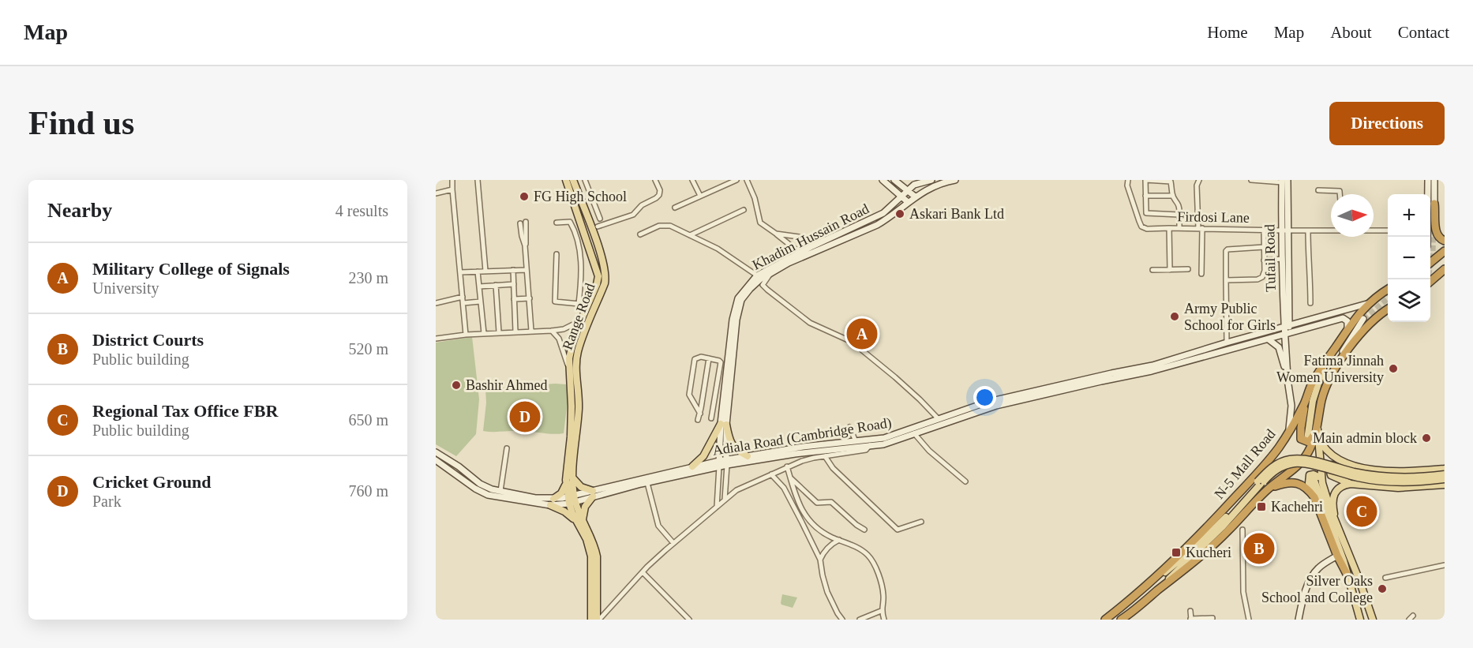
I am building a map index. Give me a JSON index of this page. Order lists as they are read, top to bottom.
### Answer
{
  "streets": {
    "highway": ["N-5 Mall Road"],
    "main road": [
      "Khadim Hussain Road",
      "Tufail Road",
      "Range Road",
      "Adiala Road (Cambridge Road)"
    ],
    "street": ["Firdosi Lane"]
  },
  "crossings": [
    ["Firdosi Lane", "Tufail Road"],
    ["Khadim Hussain Road", "Adiala Road (Cambridge Road)"],
    ["Tufail Road", "Adiala Road (Cambridge Road)"],
    ["Range Road", "Adiala Road (Cambridge Road)"],
    ["Adiala Road (Cambridge Road)", "N-5 Mall Road"]
  ],
  "places": {
    "other": [
      "FG High School",
      "Askari Bank Ltd",
      "Army Public School for Girls",
      "Fatima Jinnah Women University",
      "Bashir Ahmed",
      "Main admin block",
      "Silver Oaks School and College"
    ],
    "transit": ["Kachehri", "Kucheri"]
  },
  "north": "right",
  "page": {
    "header": "Map",
    "nav": [
      "Home",
      "Map",
      "About",
      "Contact"
    ],
    "buttons": "Directions",
    "title": "Find us",
    "heading": ["Nearby", "4 results"],
    "map_buttons": ["+", "−"],
    "list": [
      {
        "mark": "A",
        "name": "Military College of Signals",
        "note": "University",
        "value": "230 m"
      },
      {
        "mark": "B",
        "name": "District Courts",
        "note": "Public building",
        "value": "520 m"
      },
      {
        "mark": "C",
        "name": "Regional Tax Office FBR",
        "note": "Public building",
        "value": "650 m"
      },
      {
        "mark": "D",
        "name": "Cricket Ground",
        "note": "Park",
        "value": "760 m"
      }
    ],
    "pins": [
      "A",
      "D",
      "C",
      "B"
    ]
  }
}
